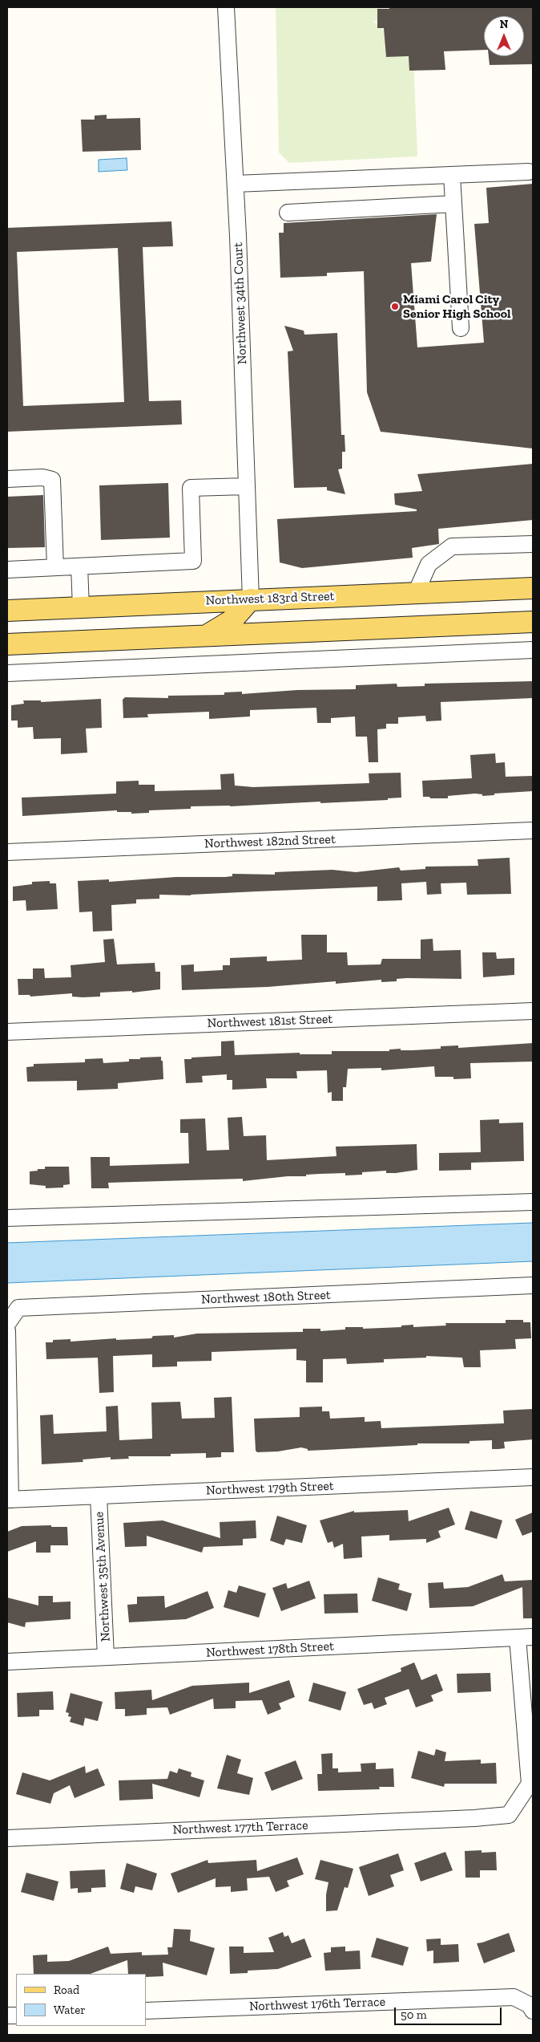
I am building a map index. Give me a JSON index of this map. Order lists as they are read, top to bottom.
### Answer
{
  "streets": {
    "main road": ["Northwest 183rd Street"],
    "street": [
      "Northwest 34th Court",
      "Northwest 182nd Street",
      "Northwest 181st Street",
      "Northwest 180th Street",
      "Northwest 179th Street",
      "Northwest 35th Avenue",
      "Northwest 178th Street",
      "Northwest 177th Terrace",
      "Northwest 176th Terrace"
    ]
  },
  "crossings": [
    ["Northwest 34th Court", "Northwest 183rd Street"],
    ["Northwest 179th Street", "Northwest 35th Avenue"],
    ["Northwest 35th Avenue", "Northwest 178th Street"],
    ["Northwest 178th Street", "Northwest 177th Terrace"]
  ],
  "places": ["Miami Carol City Senior High School"],
  "legend": ["Road", "Water"],
  "scale_bar": "50 m",
  "north": "top"
}
